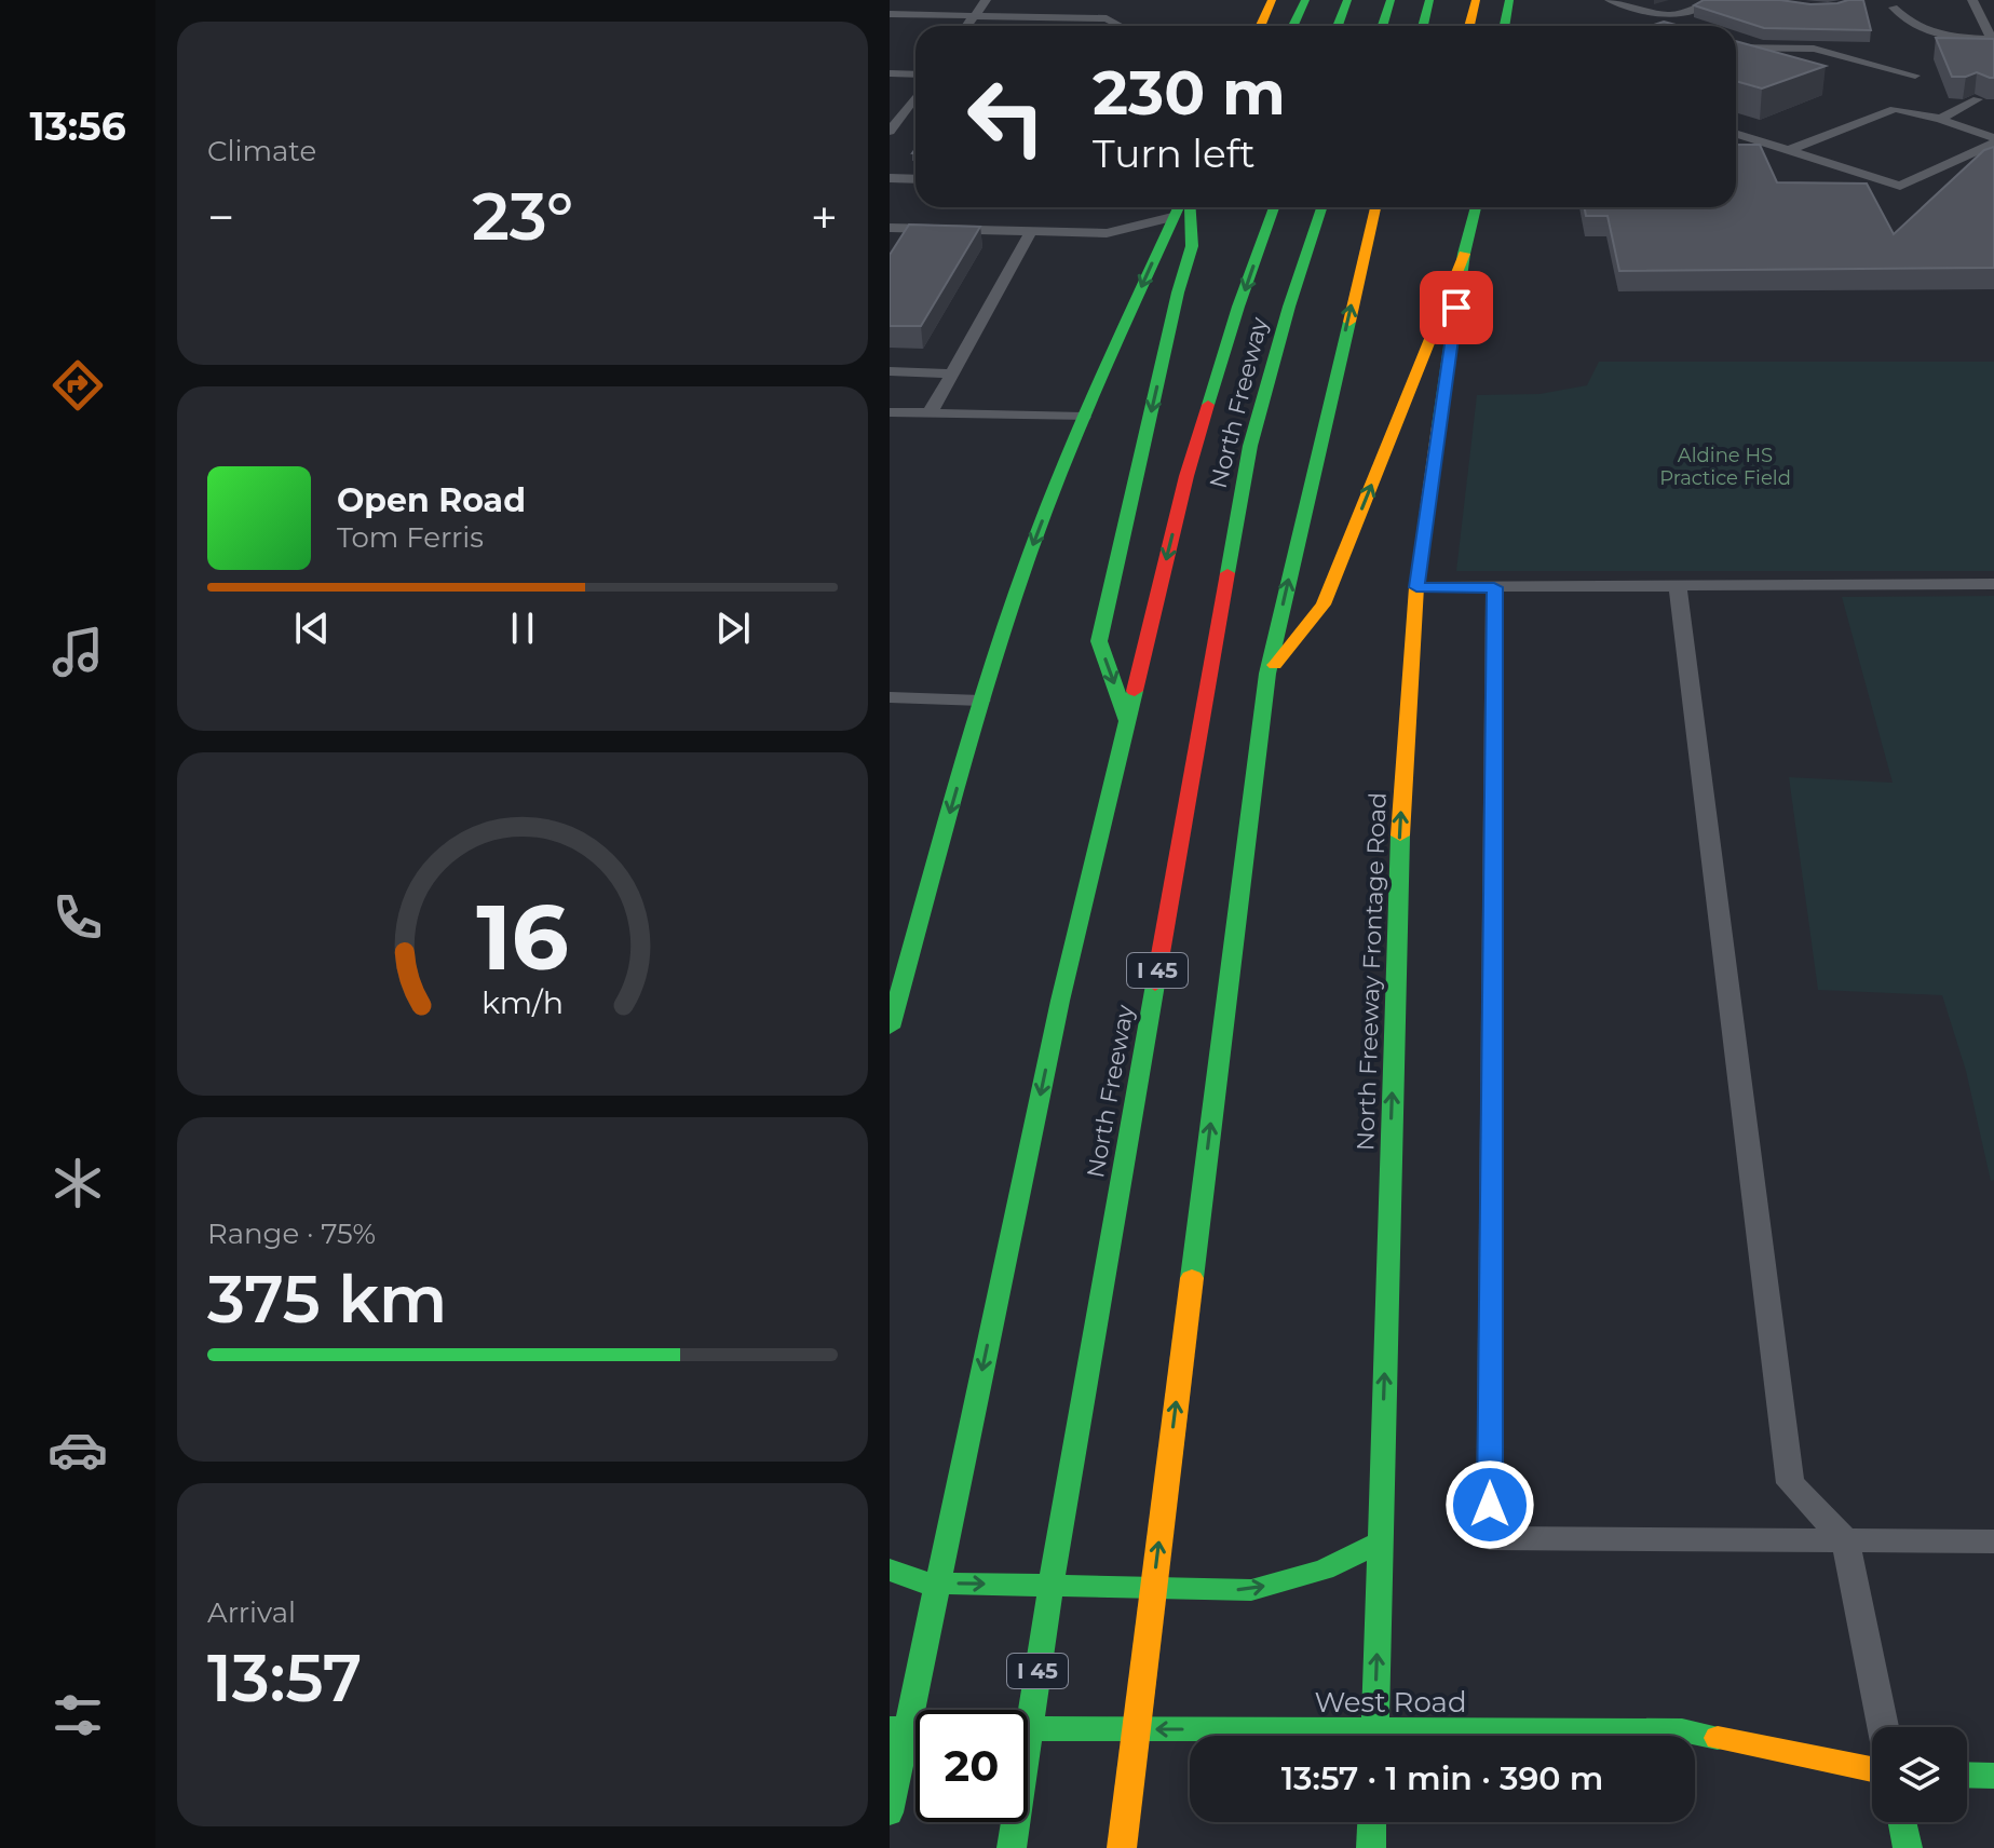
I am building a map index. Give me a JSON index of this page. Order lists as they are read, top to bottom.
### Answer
{
  "streets": {
    "main road": [
      "North Freeway",
      "I 45",
      "North Freeway Frontage Road",
      "West Road"
    ]
  },
  "crossings": [
    ["North Freeway Frontage Road", "West Road"]
  ],
  "parks": ["Aldine HS Practice Field"],
  "page": {
    "tabs": "13:56",
    "tile": [
      "Climate",
      ["Range · 75%", "375 km"],
      ["Arrival", "13:57"]
    ],
    "turn": ["230 m", "Turn left"],
    "heat": ["−", "23°", "+"],
    "song": ["Open Road", "Tom Ferris"],
    "limit": "20",
    "trip": "13:57 · 1 min · 390 m",
    "gauge": ["16", "km/h"]
  }
}
